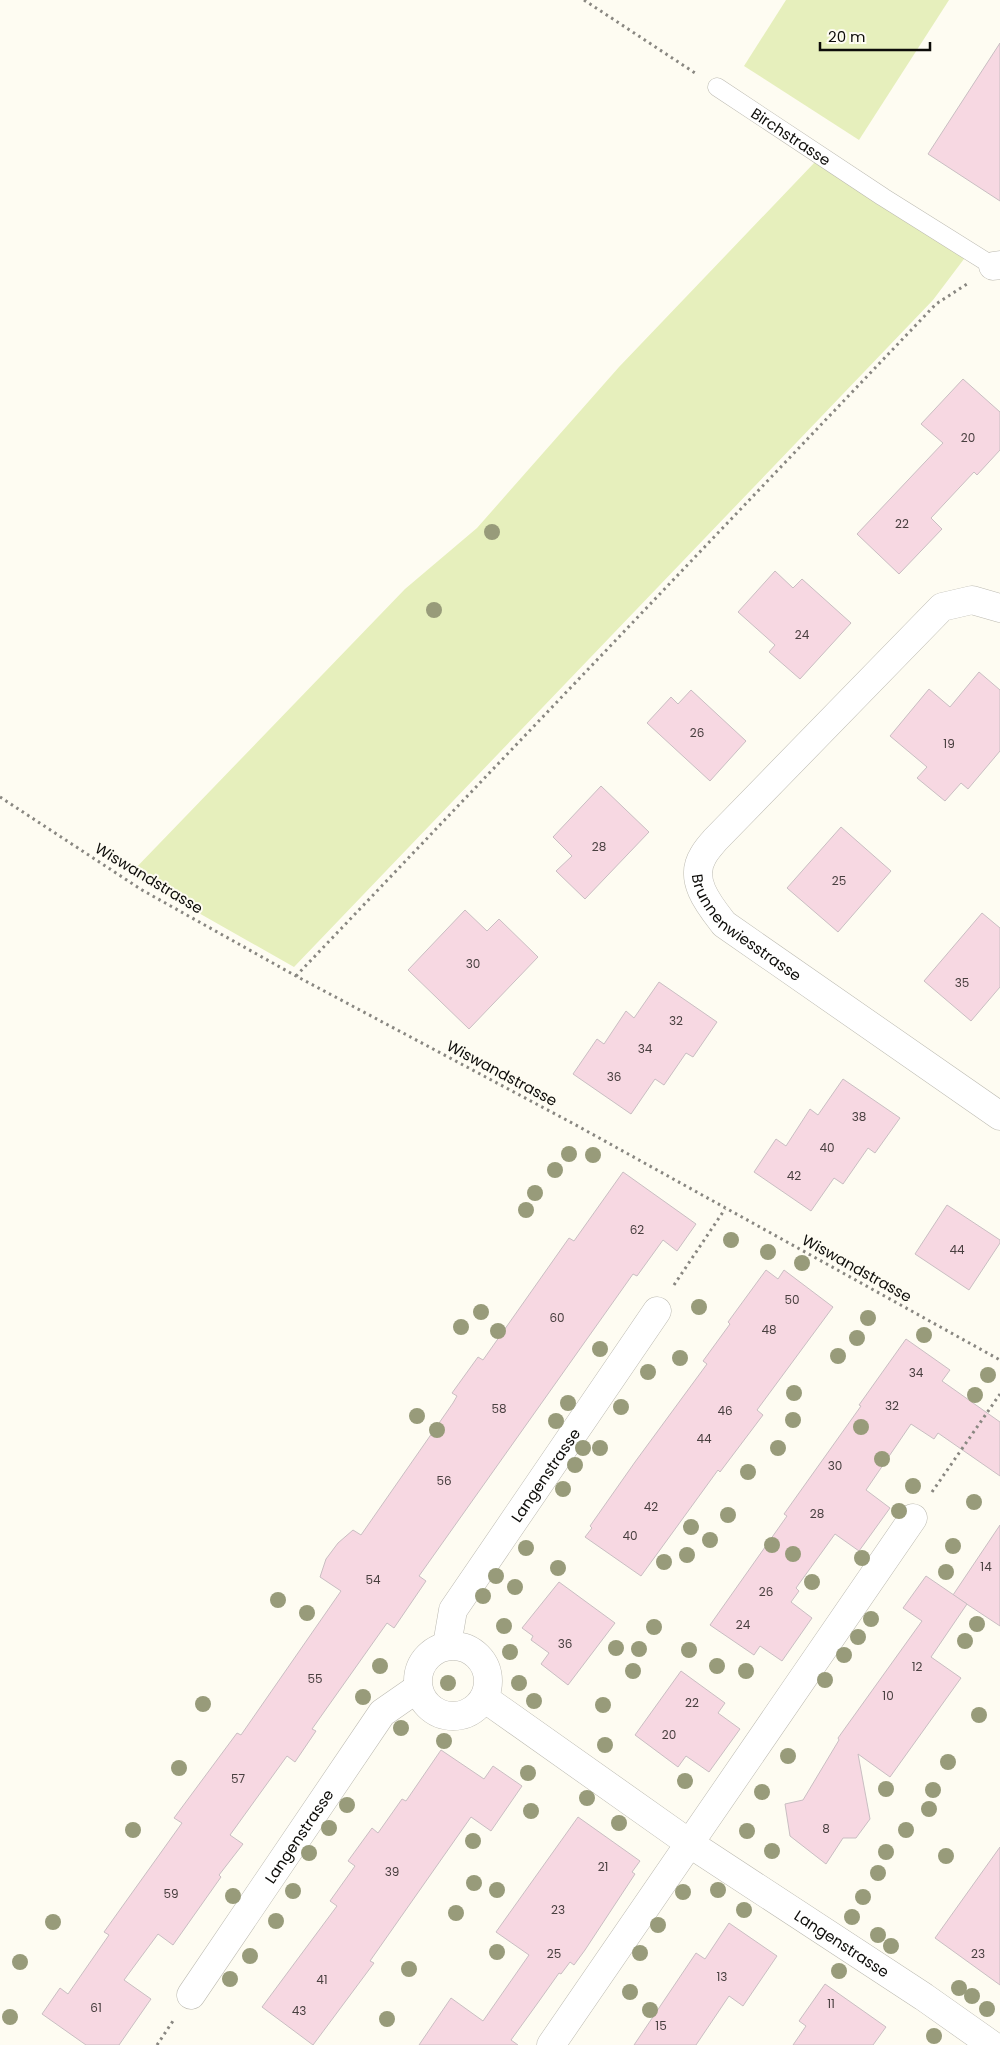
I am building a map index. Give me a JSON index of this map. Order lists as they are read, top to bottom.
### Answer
{
  "streets": {
    "street": ["Brunnenwiesstrasse", "Langenstrasse"],
    "lane": ["Birchstrasse"],
    "path": ["Wiswandstrasse"]
  },
  "house_numbers": [
    "20",
    "22",
    "24",
    "26",
    "19",
    "28",
    "25",
    "30",
    "35",
    "32",
    "34",
    "36",
    "38",
    "40",
    "42",
    "62",
    "44",
    "50",
    "60",
    "48",
    "34",
    "32",
    "58",
    "46",
    "44",
    "30",
    "56",
    "42",
    "28",
    "40",
    "14",
    "54",
    "26",
    "24",
    "36",
    "12",
    "55",
    "10",
    "22",
    "20",
    "57",
    "8",
    "21",
    "39",
    "59",
    "23",
    "25",
    "23",
    "13",
    "41",
    "11",
    "61",
    "43",
    "15"
  ],
  "scale_bar": "20 m"
}
